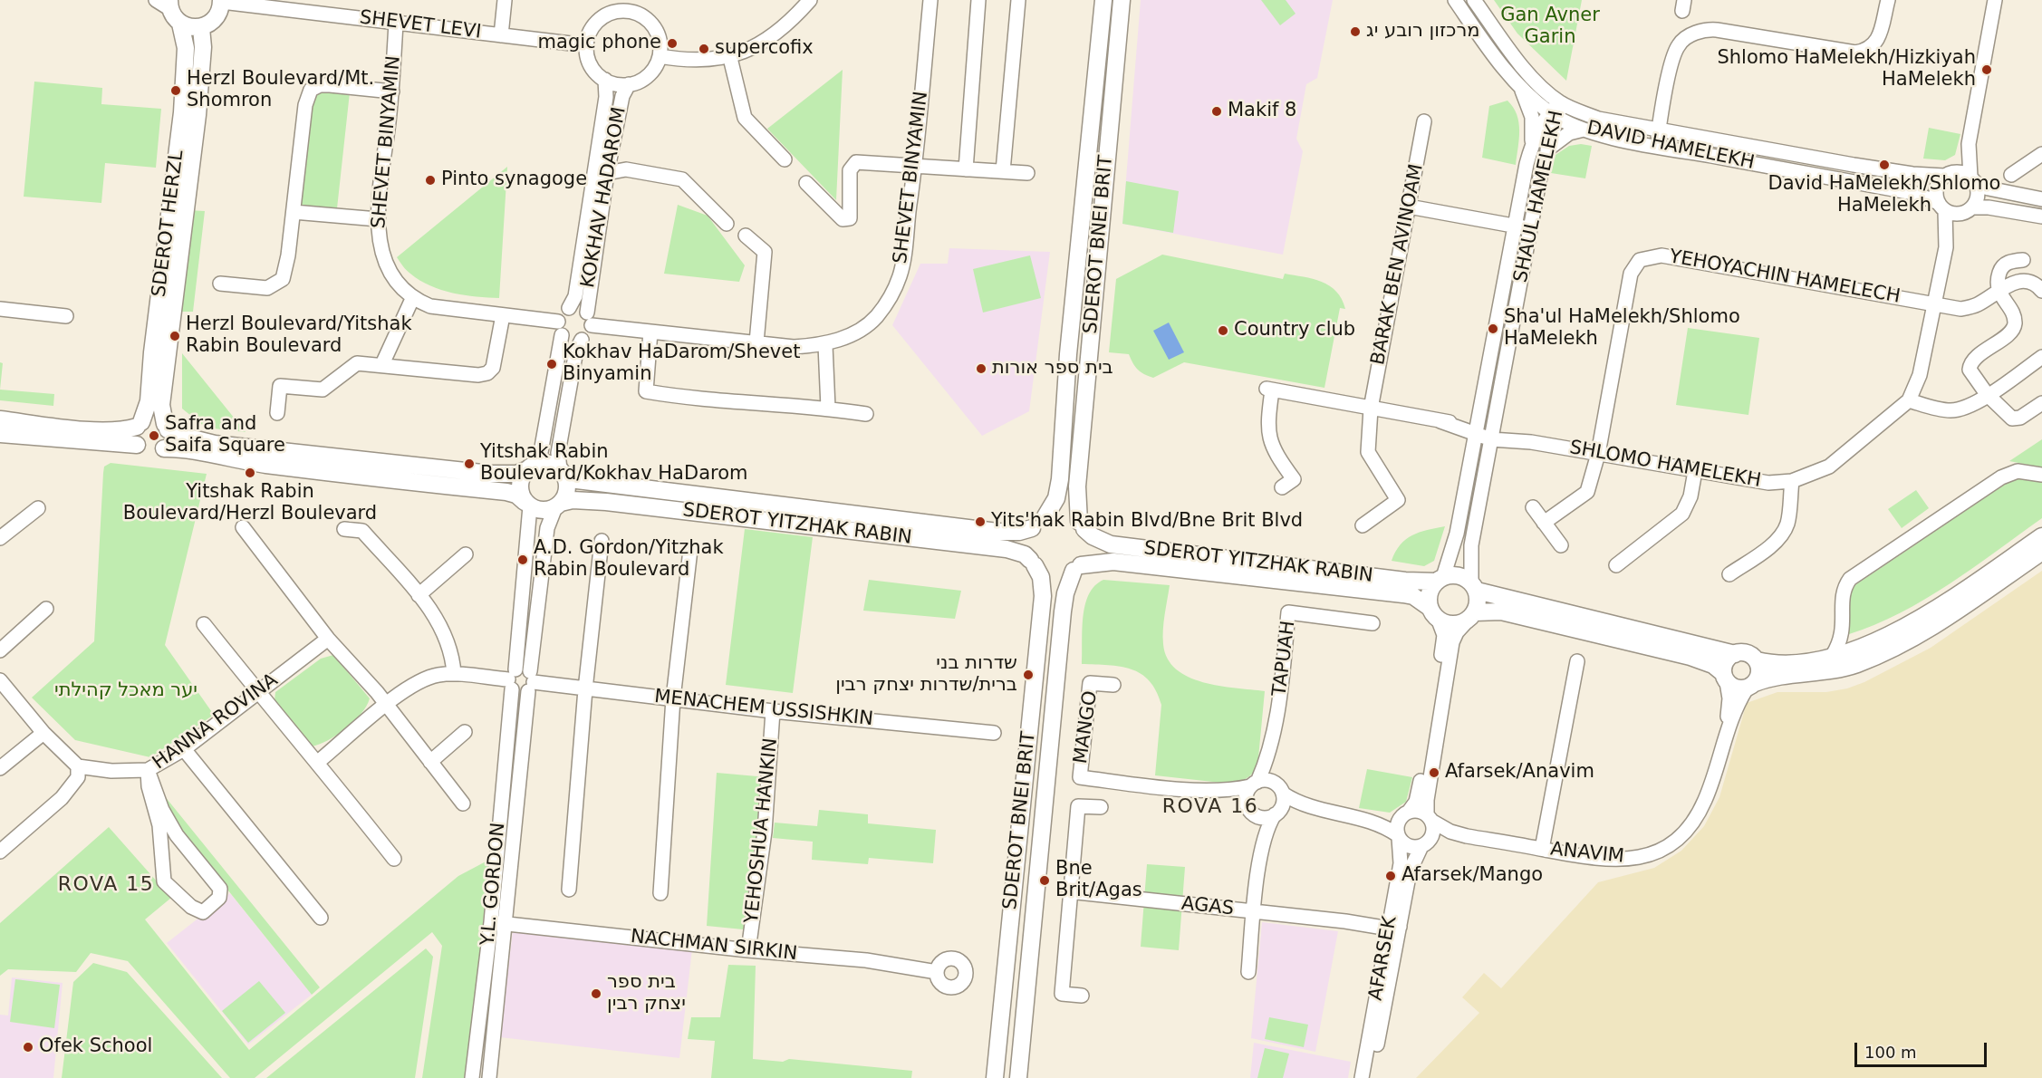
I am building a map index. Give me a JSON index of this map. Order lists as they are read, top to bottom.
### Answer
{
  "streets": {
    "main road": ["SDEROT HERZL", "SDEROT BNEI BRIT", "SDEROT YITZHAK RABIN"],
    "street": [
      "SHEVET LEVI",
      "SHEVET BINYAMIN",
      "DAVID HAMELEKH",
      "SHAUL HAMELEKH",
      "KOKHAV HADAROM",
      "BARAK BEN AVINOAM",
      "YEHOYACHIN HAMELECH",
      "SHLOMO HAMELEKH",
      "TAPUAH",
      "MENACHEM USSISHKIN",
      "HANNA ROVINA",
      "MANGO",
      "YEHOSHUA HANKIN",
      "ANAVIM",
      "Y.L. GORDON",
      "AGAS",
      "NACHMAN SIRKIN",
      "AFARSEK"
    ]
  },
  "crossings": [
    ["SHEVET LEVI", "SHEVET BINYAMIN"],
    ["SHEVET LEVI", "KOKHAV HADAROM"],
    ["SHEVET BINYAMIN", "KOKHAV HADAROM"],
    ["DAVID HAMELEKH", "SHAUL HAMELEKH"],
    ["DAVID HAMELEKH", "SHLOMO HAMELEKH"],
    ["SHAUL HAMELEKH", "SHLOMO HAMELEKH"],
    ["SHAUL HAMELEKH", "SDEROT YITZHAK RABIN"],
    ["SDEROT BNEI BRIT", "SDEROT YITZHAK RABIN"],
    ["BARAK BEN AVINOAM", "SHLOMO HAMELEKH"],
    ["YEHOYACHIN HAMELECH", "SHLOMO HAMELEKH"],
    ["SDEROT YITZHAK RABIN", "Y.L. GORDON"],
    ["TAPUAH", "MANGO"],
    ["MENACHEM USSISHKIN", "YEHOSHUA HANKIN"],
    ["MENACHEM USSISHKIN", "Y.L. GORDON"],
    ["YEHOSHUA HANKIN", "NACHMAN SIRKIN"],
    ["ANAVIM", "AFARSEK"],
    ["Y.L. GORDON", "NACHMAN SIRKIN"],
    ["AGAS", "AFARSEK"]
  ],
  "districts": ["ROVA 16", "ROVA 15"],
  "parks": ["Gan Avner Garin", "יער מאכל קהילתי"],
  "places": [
    "מרכזון רובע יג",
    "magic phone",
    "supercofix",
    "Shlomo HaMelekh/Hizkiyah HaMelekh",
    "Herzl Boulevard/Mt. Shomron",
    "Makif 8",
    "David HaMelekh/Shlomo HaMelekh",
    "Pinto synagoge",
    "Sha'ul HaMelekh/Shlomo HaMelekh",
    "Country club",
    "Herzl Boulevard/Yitshak Rabin Boulevard",
    "Kokhav HaDarom/Shevet Binyamin",
    "בית ספר אורות",
    "Safra and Saifa Square",
    "Yitshak Rabin Boulevard/Kokhav HaDarom",
    "Yitshak Rabin Boulevard/Herzl Boulevard",
    "Yits'hak Rabin Blvd/Bne Brit Blvd",
    "A.D. Gordon/Yitzhak Rabin Boulevard",
    "שדרות בני ברית/שדרות יצחק רבין",
    "Afarsek/Anavim",
    "Afarsek/Mango",
    "Bne Brit/Agas",
    "בית ספר יצחק רבין",
    "Ofek School"
  ],
  "scale_bar": "100 m"
}
